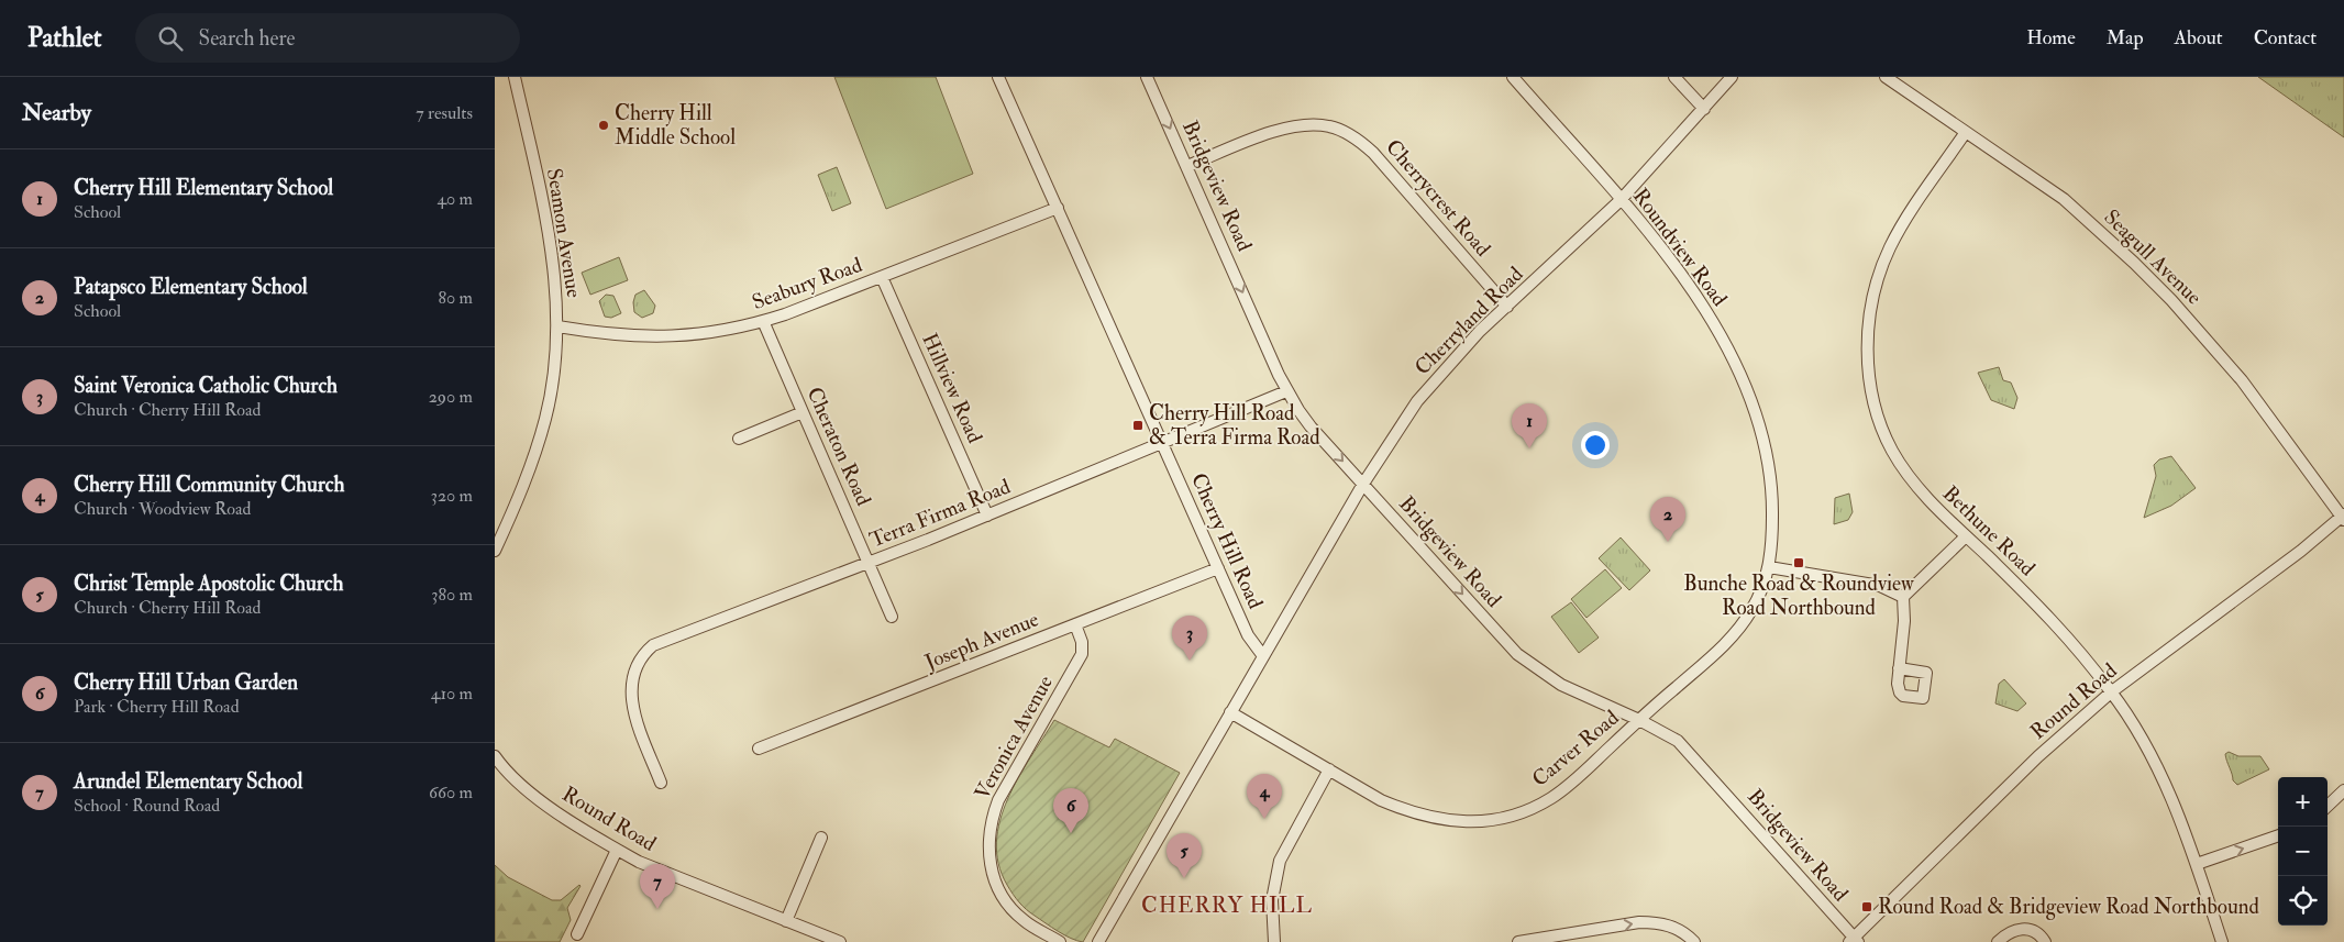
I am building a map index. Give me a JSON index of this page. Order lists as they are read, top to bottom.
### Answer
{
  "streets": {
    "street": [
      "Bridgeview Road",
      "Cherrycrest Road",
      "Seamon Avenue",
      "Roundview Road",
      "Seagull Avenue",
      "Seabury Road",
      "Cherryland Road",
      "Hillview Road",
      "Cheraton Road",
      "Terra Firma Road",
      "Bethune Road",
      "Cherry Hill Road",
      "Joseph Avenue",
      "Round Road",
      "Veronica Avenue",
      "Carver Road"
    ]
  },
  "crossings": [
    ["Bridgeview Road", "Cherrycrest Road"],
    ["Bridgeview Road", "Cherryland Road"],
    ["Bridgeview Road", "Terra Firma Road"],
    ["Bridgeview Road", "Round Road"],
    ["Bridgeview Road", "Carver Road"],
    ["Cherrycrest Road", "Cherryland Road"],
    ["Seamon Avenue", "Seabury Road"],
    ["Roundview Road", "Cherryland Road"],
    ["Roundview Road", "Carver Road"],
    ["Seagull Avenue", "Bethune Road"],
    ["Seagull Avenue", "Round Road"],
    ["Seabury Road", "Hillview Road"],
    ["Seabury Road", "Cheraton Road"],
    ["Seabury Road", "Cherry Hill Road"],
    ["Cherryland Road", "Cherry Hill Road"],
    ["Hillview Road", "Terra Firma Road"],
    ["Cheraton Road", "Terra Firma Road"],
    ["Terra Firma Road", "Cherry Hill Road"],
    ["Bethune Road", "Round Road"],
    ["Cherry Hill Road", "Joseph Avenue"],
    ["Joseph Avenue", "Veronica Avenue"]
  ],
  "one_way": ["Bridgeview Road"],
  "districts": ["CHERRY HILL"],
  "places": {
    "other": ["Cherry Hill Middle School"],
    "transit": ["Cherry Hill Road & Terra Firma Road", "Bunche Road & Roundview Road Northbound", "Round Road & Bridgeview Road Northbound"]
  },
  "page": {
    "header": "Pathlet",
    "search": "Search here",
    "nav": [
      "Home",
      "Map",
      "About",
      "Contact"
    ],
    "heading": ["Nearby", "7 results"],
    "list": [
      {
        "mark": "1",
        "name": "Cherry Hill Elementary School",
        "note": "School",
        "value": "40 m"
      },
      {
        "mark": "2",
        "name": "Patapsco Elementary School",
        "note": "School",
        "value": "80 m"
      },
      {
        "mark": "3",
        "name": "Saint Veronica Catholic Church",
        "note": "Church · Cherry Hill Road",
        "value": "290 m"
      },
      {
        "mark": "4",
        "name": "Cherry Hill Community Church",
        "note": "Church · Woodview Road",
        "value": "320 m"
      },
      {
        "mark": "5",
        "name": "Christ Temple Apostolic Church",
        "note": "Church · Cherry Hill Road",
        "value": "380 m"
      },
      {
        "mark": "6",
        "name": "Cherry Hill Urban Garden",
        "note": "Park · Cherry Hill Road",
        "value": "410 m"
      },
      {
        "mark": "7",
        "name": "Arundel Elementary School",
        "note": "School · Round Road",
        "value": "660 m"
      }
    ],
    "pins": [
      "1",
      "2",
      "3",
      "4",
      "6",
      "5",
      "7"
    ],
    "map_buttons": ["+", "−"]
  }
}
